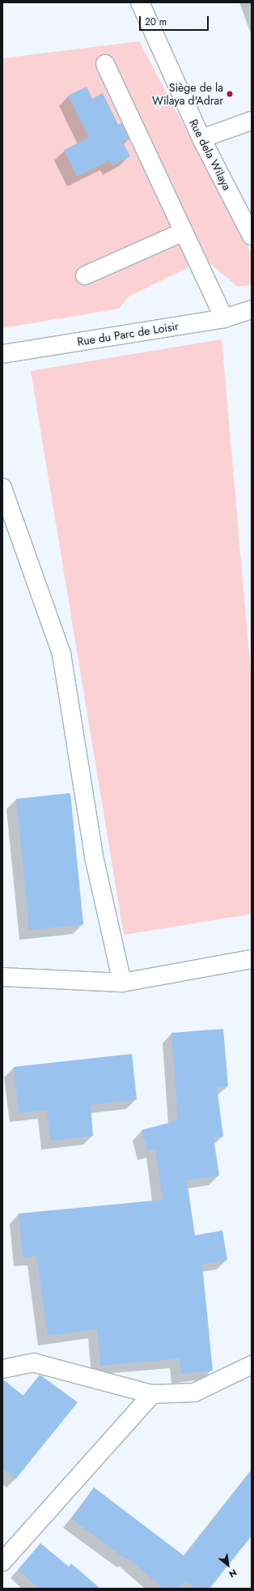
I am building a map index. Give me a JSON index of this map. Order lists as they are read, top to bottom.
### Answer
{
  "streets": {
    "street": ["Rue dela Wilaya", "Rue du Parc de Loisir"]
  },
  "places": ["Siège de la Wilaya d'Adrar"],
  "scale_bar": "20 m",
  "north": "bottom right"
}
